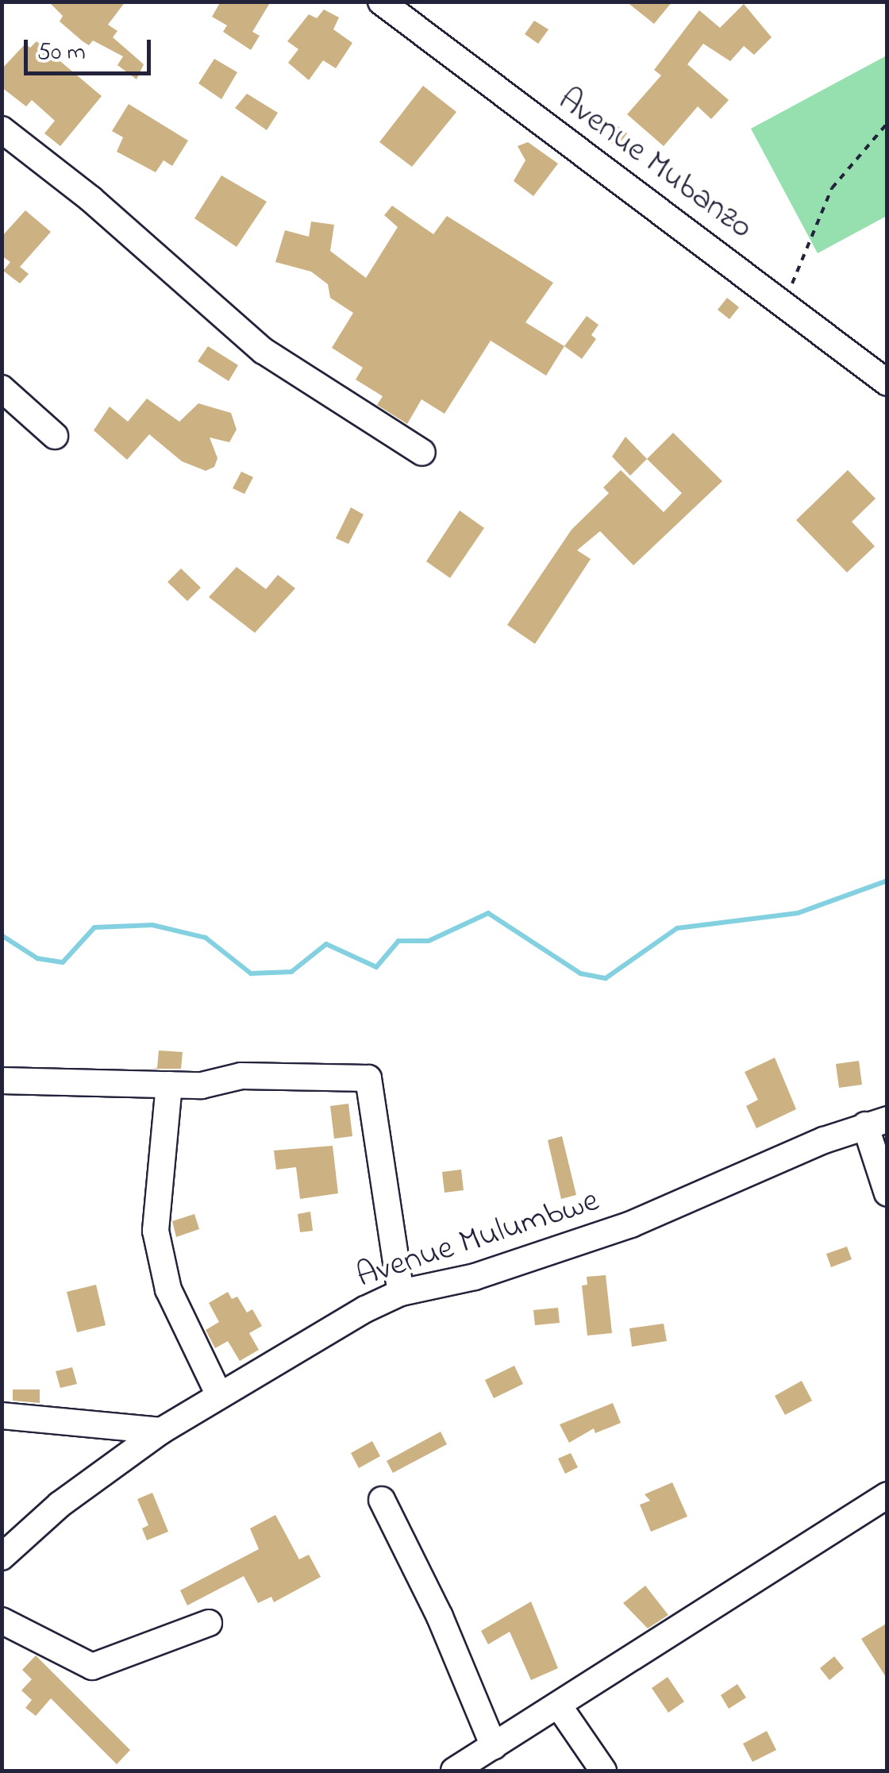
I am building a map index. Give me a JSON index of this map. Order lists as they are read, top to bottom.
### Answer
{
  "streets": {
    "street": ["Avenue Mubanzo", "Avenue Mulumbwe"]
  },
  "scale_bar": "50 m"
}
